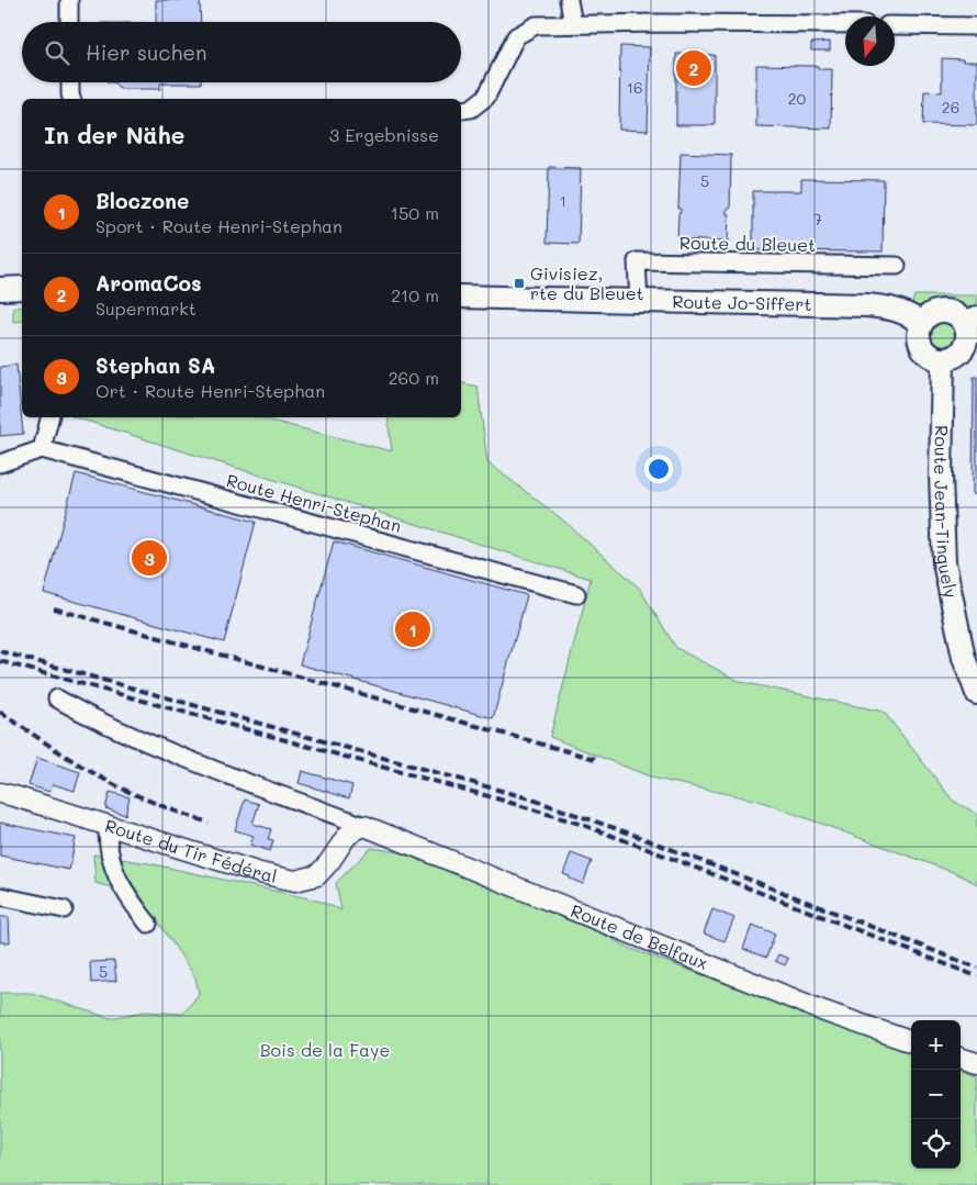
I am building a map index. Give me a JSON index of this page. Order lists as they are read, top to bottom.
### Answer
{
  "streets": {
    "main road": ["Route Jo-Siffert", "Route Jean-Tinguely"],
    "street": [
      "Route du Bleuet",
      "Route Henri-Stephan",
      "Route du Tir Fédéral",
      "Route de Belfaux"
    ]
  },
  "crossings": [
    ["Route du Bleuet", "Route Jo-Siffert"],
    ["Route Jo-Siffert", "Route Jean-Tinguely"],
    ["Route du Tir Fédéral", "Route de Belfaux"]
  ],
  "parks": ["Bois de la Faye"],
  "places": {
    "transit": ["Givisiez, rte du Bleuet"]
  },
  "house_numbers": [
    "16",
    "20",
    "26",
    "5",
    "1",
    "7",
    "5"
  ],
  "north": "bottom",
  "page": {
    "search": "Hier suchen",
    "pins": ["2", "3", "1"],
    "heading": ["In der Nähe", "3 Ergebnisse"],
    "list": [
      {
        "mark": "1",
        "name": "Bloczone",
        "note": "Sport · Route Henri-Stephan",
        "value": "150 m"
      },
      {
        "mark": "2",
        "name": "AromaCos",
        "note": "Supermarkt",
        "value": "210 m"
      },
      {
        "mark": "3",
        "name": "Stephan SA",
        "note": "Ort · Route Henri-Stephan",
        "value": "260 m"
      }
    ],
    "map_buttons": ["+", "−"]
  }
}
